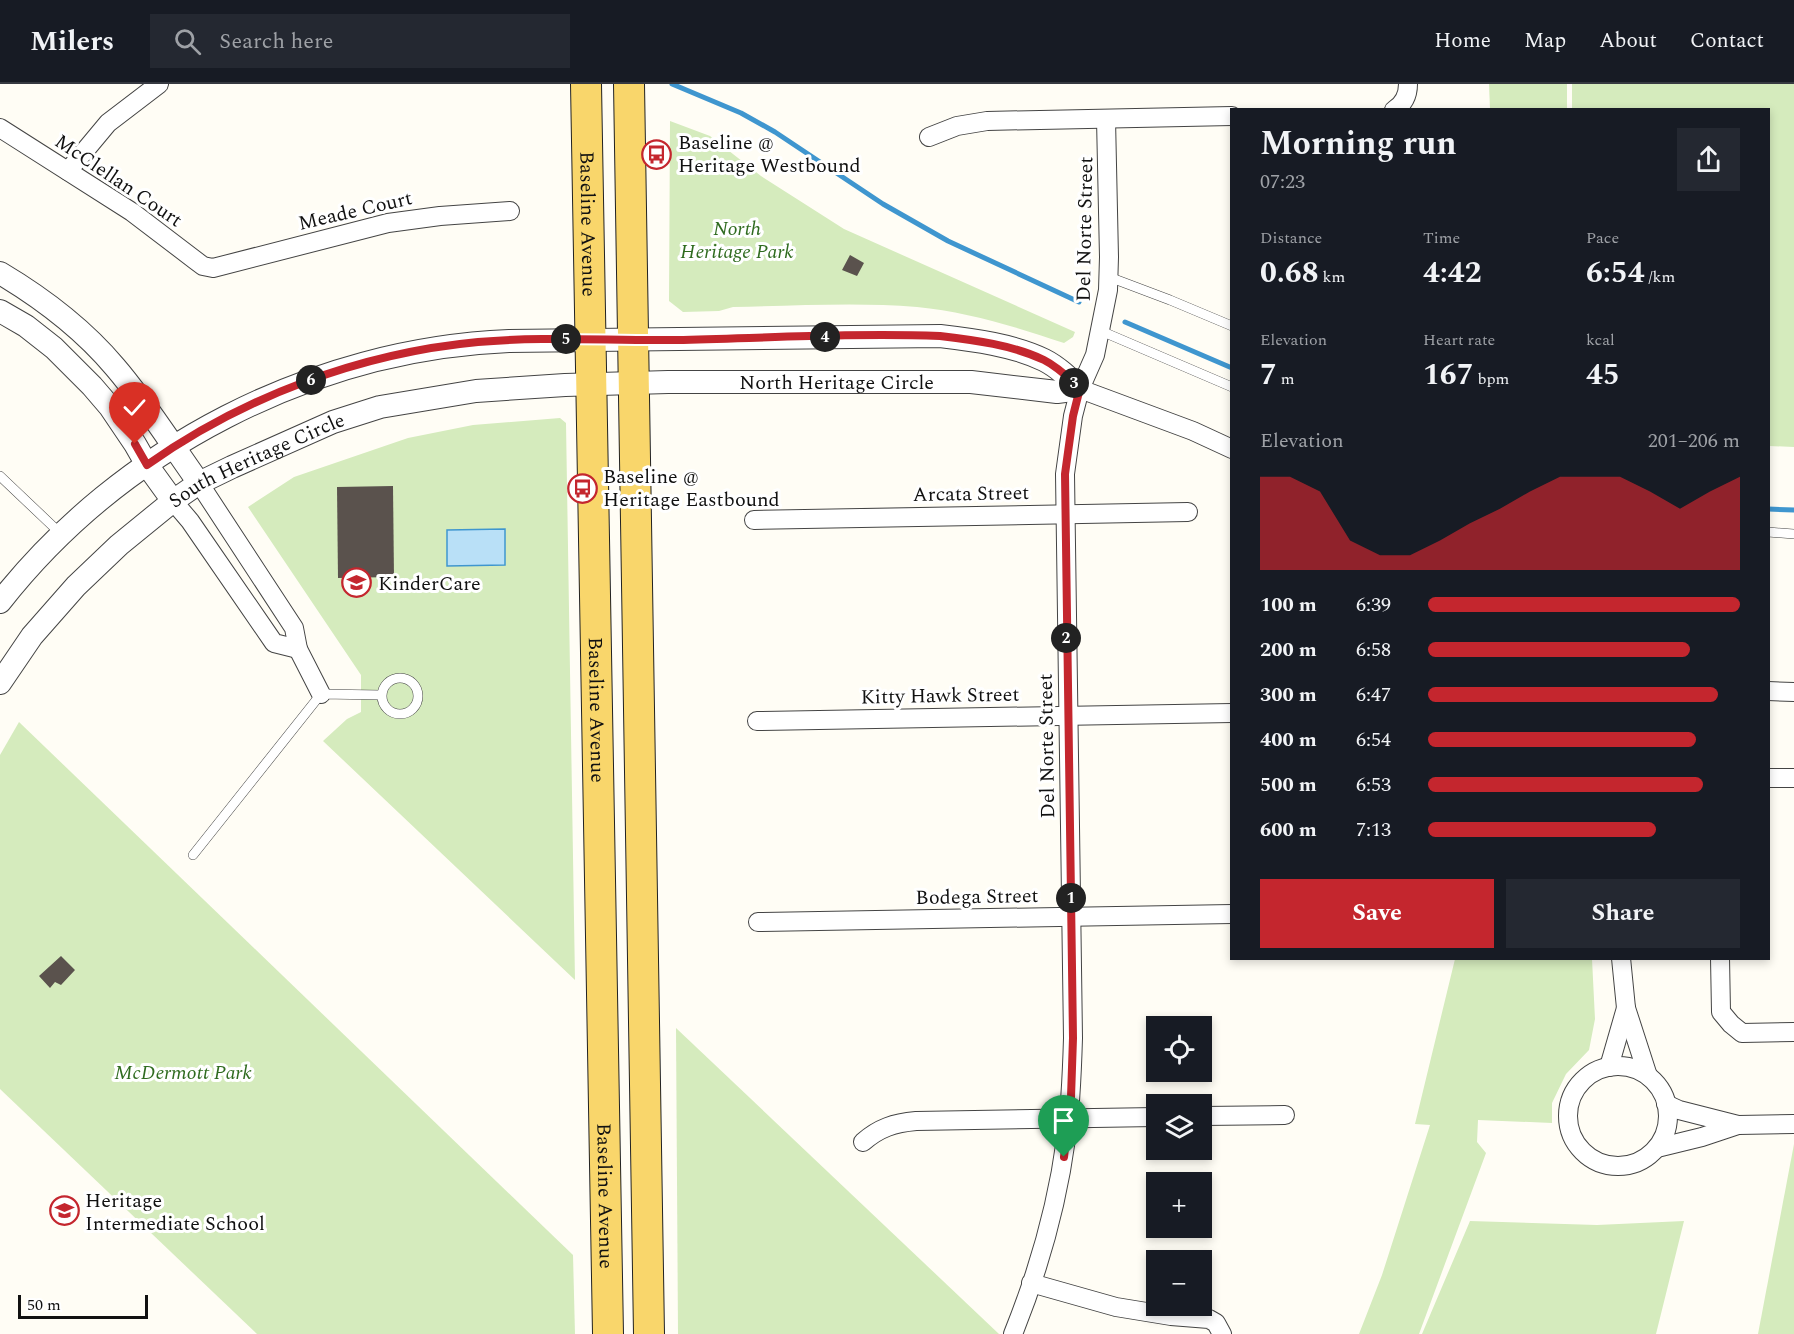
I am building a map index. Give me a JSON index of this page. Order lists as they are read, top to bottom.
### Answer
{
  "streets": {
    "main road": ["Baseline Avenue"],
    "street": [
      "McClellan Court",
      "Meade Court",
      "Del Norte Street",
      "North Heritage Circle",
      "South Heritage Circle",
      "Arcata Street",
      "Kitty Hawk Street",
      "Bodega Street"
    ]
  },
  "crossings": [
    ["McClellan Court", "Meade Court"],
    ["Baseline Avenue", "North Heritage Circle"],
    ["Baseline Avenue", "South Heritage Circle"],
    ["Del Norte Street", "North Heritage Circle"],
    ["Del Norte Street", "Arcata Street"],
    ["Del Norte Street", "Kitty Hawk Street"],
    ["Del Norte Street", "Bodega Street"],
    ["North Heritage Circle", "South Heritage Circle"]
  ],
  "parks": ["North Heritage Park", "McDermott Park"],
  "places": {
    "bus stop": ["Baseline @ Heritage Westbound", "Baseline @ Heritage Eastbound"],
    "school or university": ["KinderCare", "Heritage Intermediate School"]
  },
  "scale_bar": "50 m",
  "page": {
    "header": "Milers",
    "search": "Search here",
    "nav": [
      "Home",
      "Map",
      "About",
      "Contact"
    ],
    "heading": ["Morning run", "07:23"],
    "stats": [
      ["Distance", "0.68 km"],
      ["Time", "4:42"],
      ["Pace", "6:54 /km"],
      ["Elevation", "7 m"],
      ["Heart rate", "167 bpm"],
      ["kcal", "45"]
    ],
    "pins": [
      "4",
      "5",
      "6",
      "3",
      "2",
      "1"
    ],
    "chart": ["Elevation", "201–206 m"],
    "list": [
      {
        "name": "100 m",
        "note": "6:39"
      },
      {
        "name": "200 m",
        "note": "6:58"
      },
      {
        "name": "300 m",
        "note": "6:47"
      },
      {
        "name": "400 m",
        "note": "6:54"
      },
      {
        "name": "500 m",
        "note": "6:53"
      },
      {
        "name": "600 m",
        "note": "7:13"
      }
    ],
    "buttons": ["Save", "Share"],
    "map_buttons": ["+", "−"],
    "scale": "50 m"
  }
}
